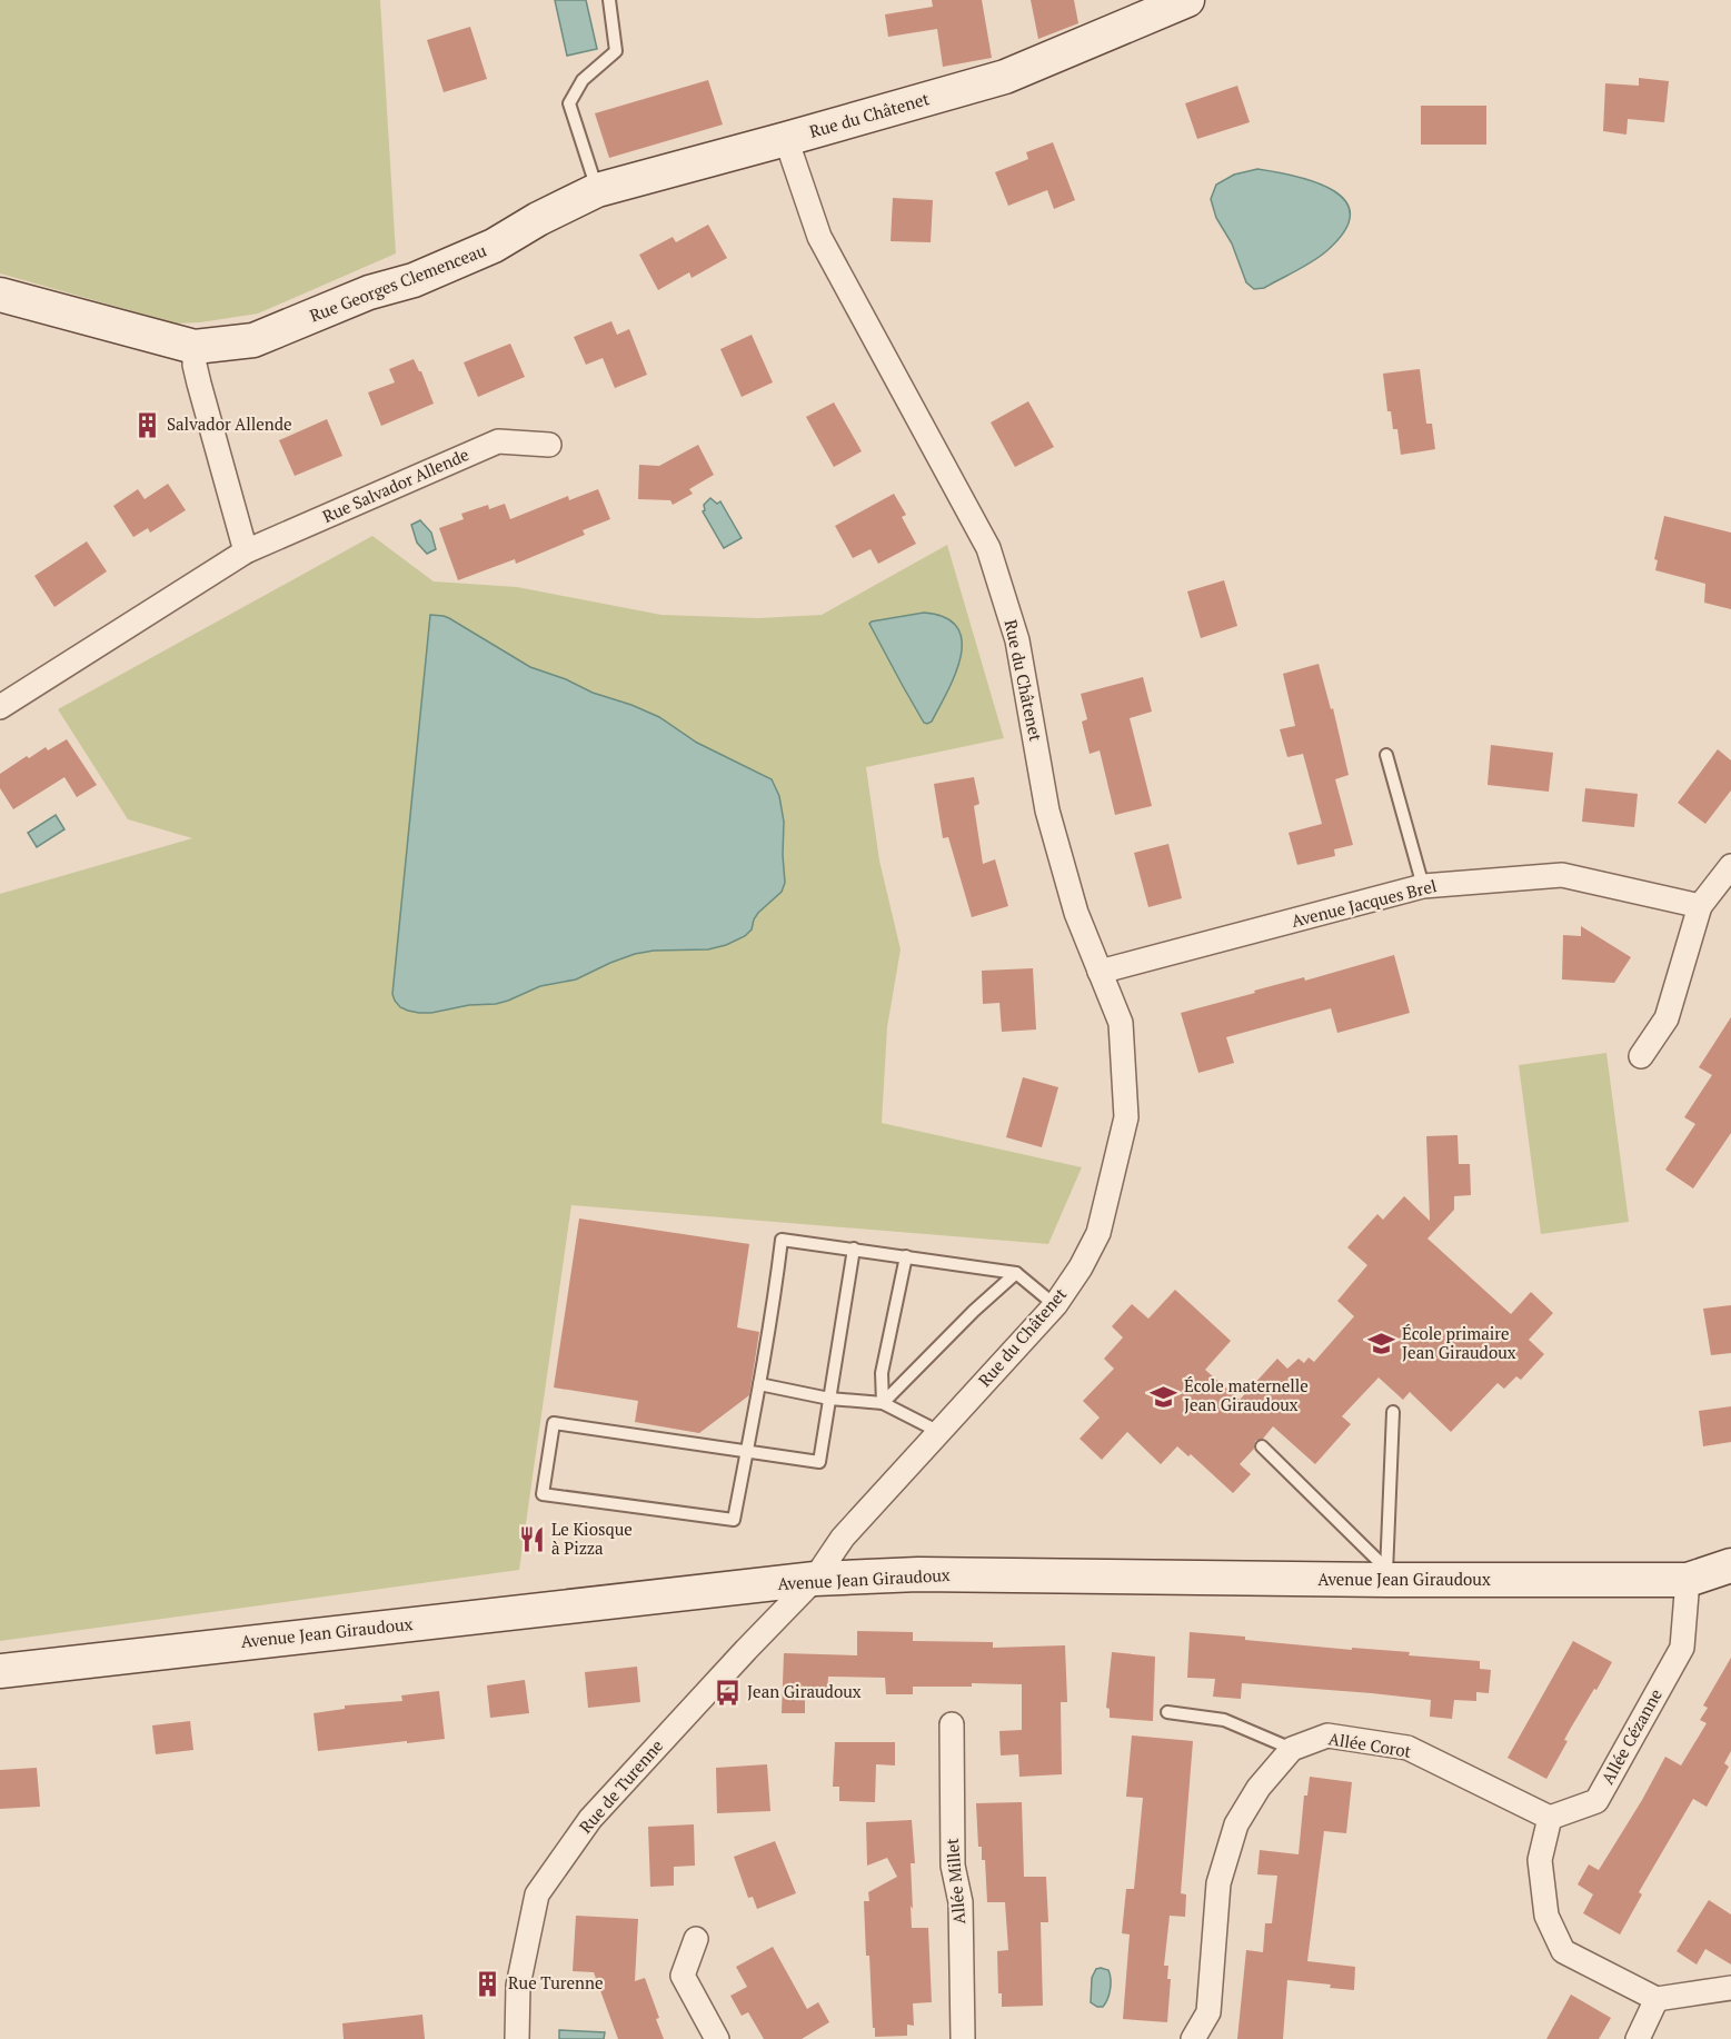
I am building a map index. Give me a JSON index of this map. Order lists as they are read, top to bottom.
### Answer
{
  "streets": {
    "street": [
      "Rue du Châtenet",
      "Rue Georges Clemenceau",
      "Rue Salvador Allende",
      "Avenue Jacques Brel",
      "Avenue Jean Giraudoux",
      "Allée Cézanne",
      "Allée Corot",
      "Rue de Turenne",
      "Allée Millet"
    ]
  },
  "crossings": [
    ["Rue du Châtenet", "Rue Georges Clemenceau"],
    ["Rue du Châtenet", "Avenue Jacques Brel"],
    ["Rue du Châtenet", "Avenue Jean Giraudoux"],
    ["Rue du Châtenet", "Rue de Turenne"],
    ["Avenue Jean Giraudoux", "Allée Cézanne"],
    ["Avenue Jean Giraudoux", "Rue de Turenne"],
    ["Allée Cézanne", "Allée Corot"]
  ],
  "places": {
    "building": ["Salvador Allende", "Rue Turenne"],
    "school or university": ["École primaire Jean Giraudoux", "École maternelle Jean Giraudoux"],
    "restaurant": ["Le Kiosque à Pizza"],
    "bus stop": ["Jean Giraudoux"]
  }
}
